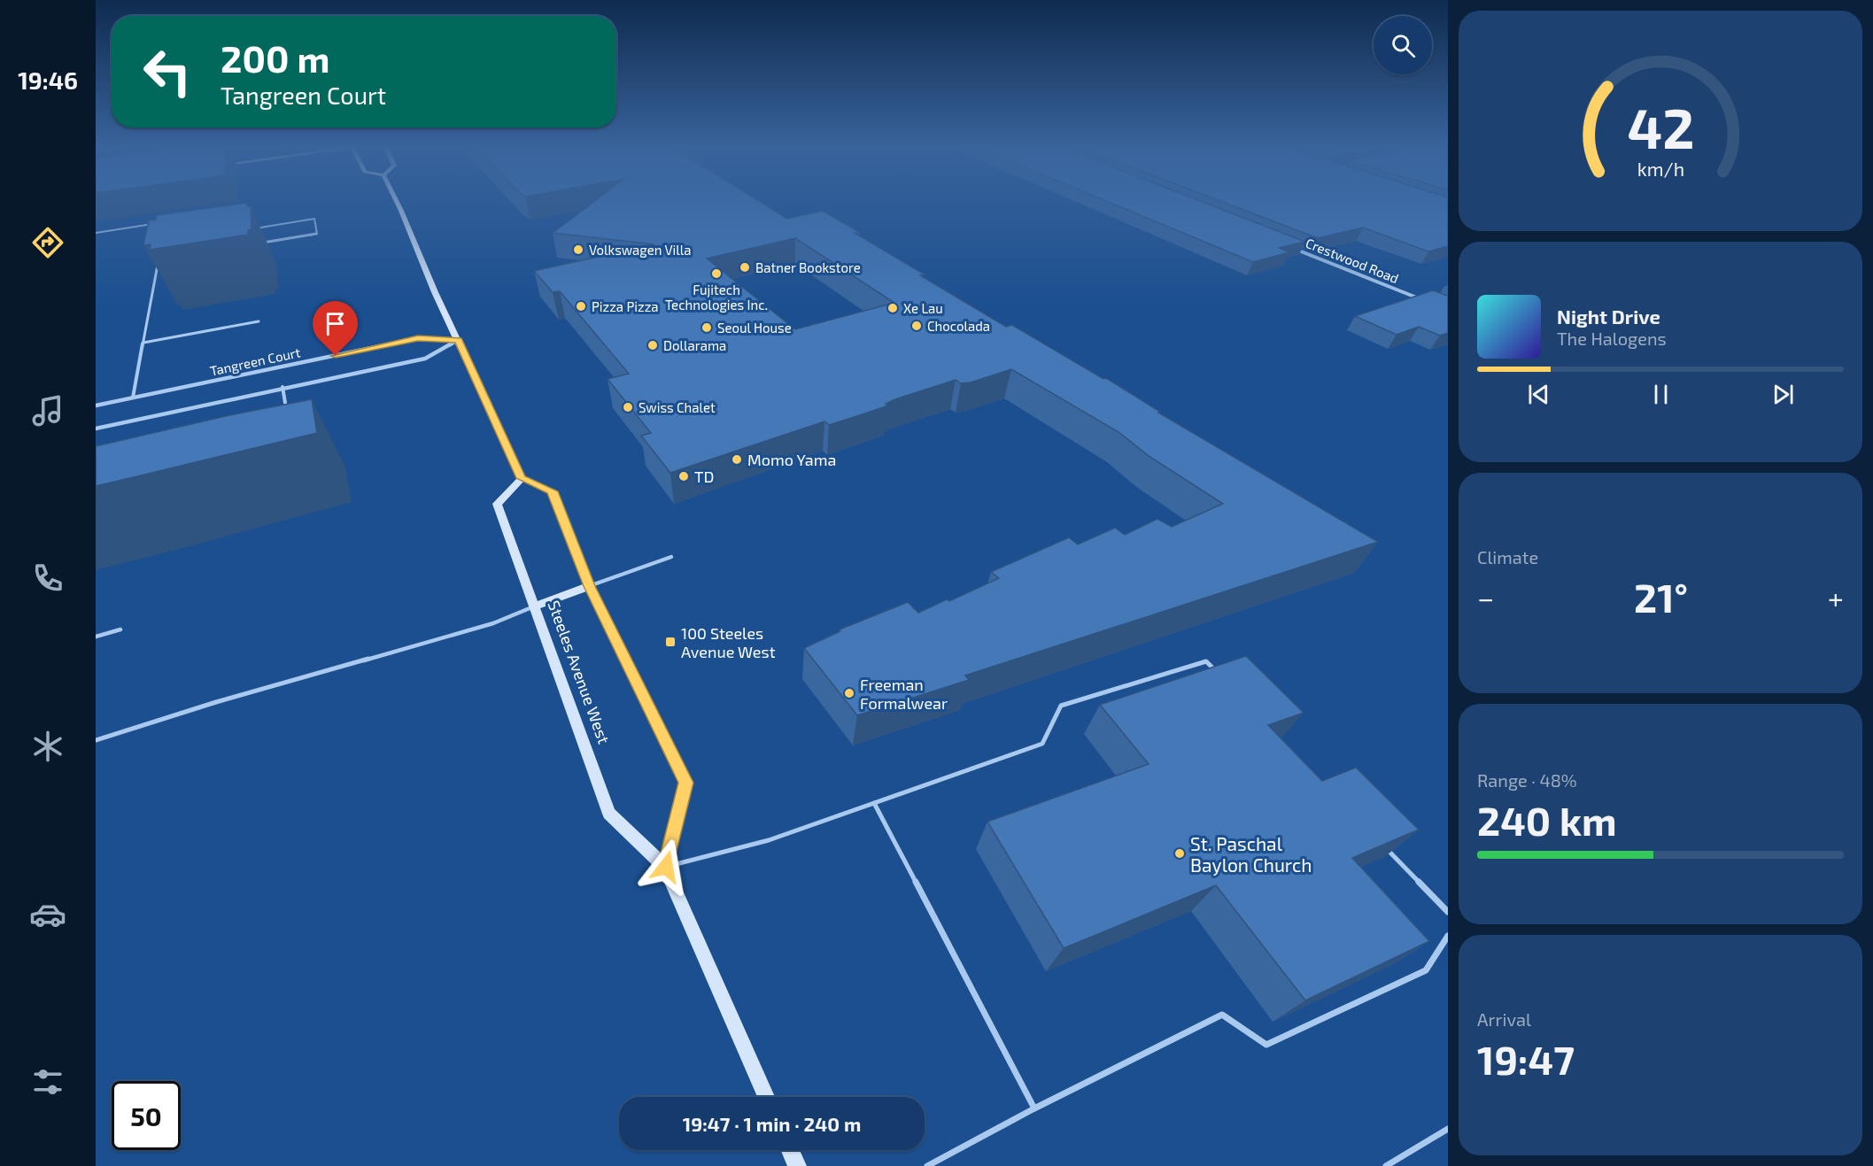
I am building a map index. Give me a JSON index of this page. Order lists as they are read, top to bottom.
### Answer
{
  "streets": {
    "main road": ["Steeles Avenue West"],
    "street": ["Crestwood Road", "Tangreen Court"]
  },
  "places": {
    "other": [
      "Volkswagen Villa",
      "Batner Bookstore",
      "Fujitech Technologies Inc.",
      "Pizza Pizza",
      "Xe Lau",
      "Chocolada",
      "Seoul House",
      "Dollarama",
      "Swiss Chalet",
      "Momo Yama",
      "TD",
      "Freeman Formalwear",
      "St. Paschal Baylon Church"
    ],
    "transit": ["100 Steeles Avenue West"]
  },
  "page": {
    "tabs": "19:46",
    "turn": ["200 m", "Tangreen Court"],
    "song": ["Night Drive", "The Halogens"],
    "tile": [
      "Climate",
      ["Range · 48%", "240 km"],
      ["Arrival", "19:47"]
    ],
    "heat": ["−", "21°", "+"],
    "limit": "50",
    "trip": "19:47 · 1 min · 240 m",
    "gauge": ["42", "km/h"]
  }
}
